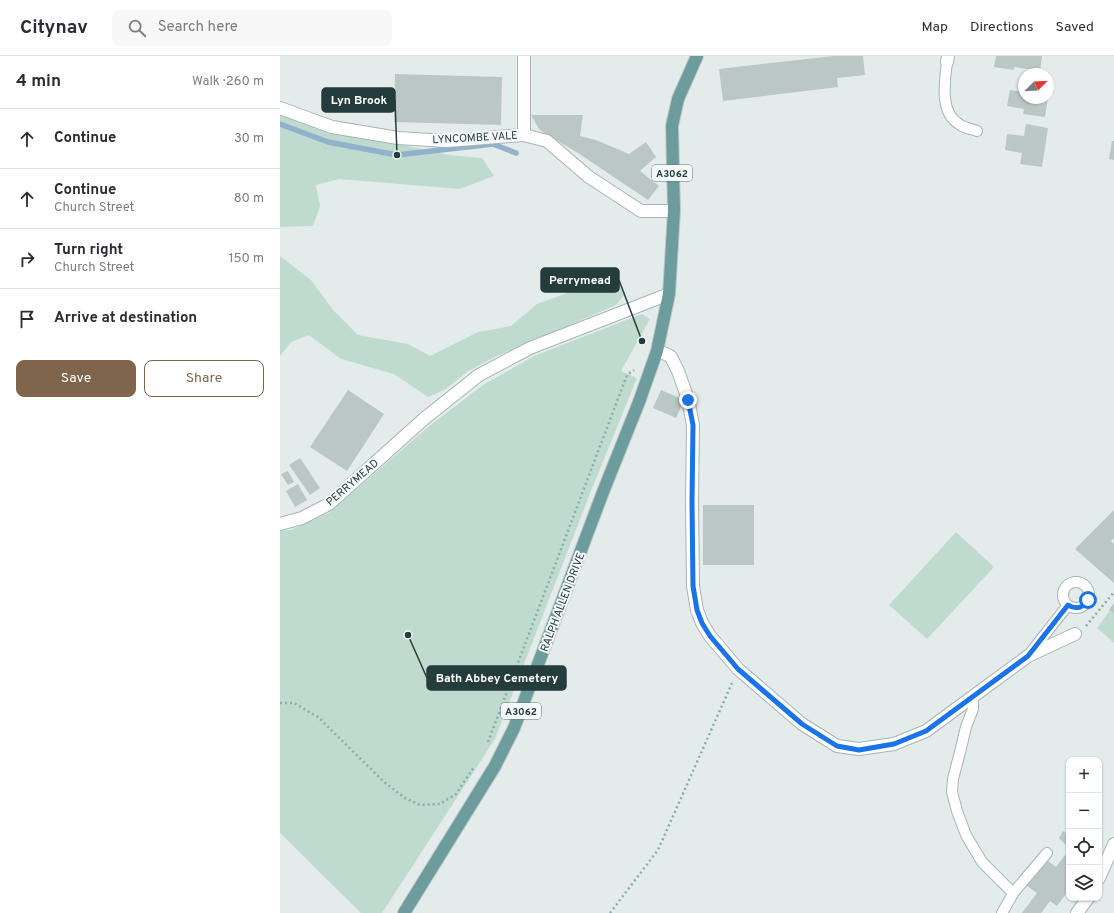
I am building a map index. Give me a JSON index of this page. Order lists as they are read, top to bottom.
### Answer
{
  "streets": {
    "main road": ["A3062", "RALPH ALLEN DRIVE"],
    "street": ["LYNCOMBE VALE", "PERRYMEAD"]
  },
  "crossings": [
    ["LYNCOMBE VALE", "A3062"],
    ["A3062", "PERRYMEAD"],
    ["A3062", "RALPH ALLEN DRIVE"],
    ["PERRYMEAD", "RALPH ALLEN DRIVE"]
  ],
  "places": ["Lyn Brook", "Perrymead", "Bath Abbey Cemetery"],
  "north": "top right",
  "page": {
    "header": "Citynav",
    "search": "Search here",
    "nav": ["Map", "Directions", "Saved"],
    "heading": ["4 min", "Walk · 260 m"],
    "list": [
      ["Continue", "30 m"],
      ["Continue", "Church Street", "80 m"],
      ["Turn right", "Church Street", "150 m"],
      "Arrive at destination"
    ],
    "buttons": ["Save", "Share"],
    "map_buttons": ["+", "−"]
  }
}
